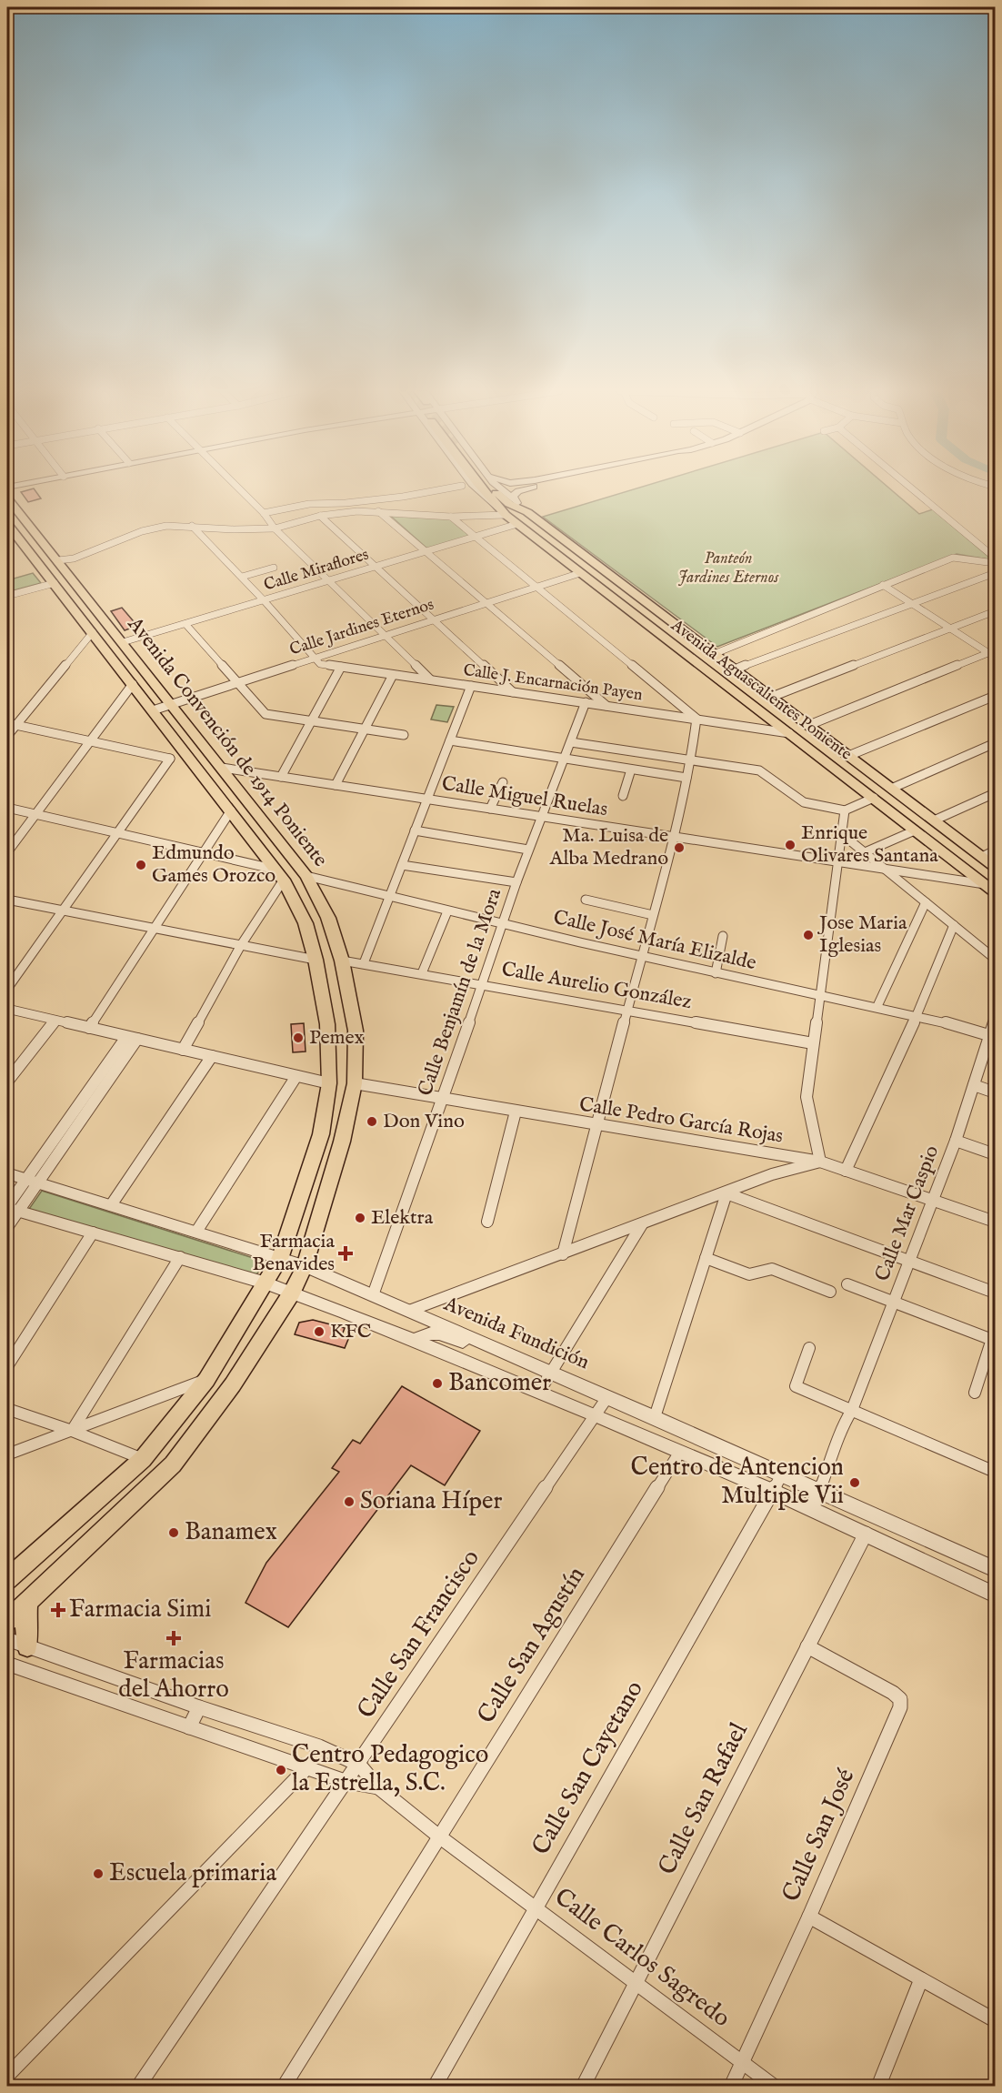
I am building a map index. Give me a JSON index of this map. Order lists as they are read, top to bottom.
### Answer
{
  "streets": {
    "main road": ["Avenida Aguascalientes Poniente", "Avenida Convención de 1914 Poniente"],
    "street": [
      "Calle Miraflores",
      "Calle Jardines Eternos",
      "Calle J. Encarnación Payen",
      "Calle Miguel Ruelas",
      "Calle José María Elizalde",
      "Calle Aurelio González",
      "Calle Benjamín de la Mora",
      "Calle Pedro García Rojas",
      "Calle Mar Caspio",
      "Avenida Fundición",
      "Calle San Francisco",
      "Calle San Agustín",
      "Calle San Cayetano",
      "Calle San Rafael",
      "Calle San José",
      "Calle Carlos Sagredo"
    ]
  },
  "crossings": [
    ["Calle Miraflores", "Avenida Aguascalientes Poniente"],
    ["Calle Miraflores", "Avenida Convención de 1914 Poniente"],
    ["Calle Jardines Eternos", "Calle J. Encarnación Payen"],
    ["Calle Jardines Eternos", "Avenida Aguascalientes Poniente"],
    ["Calle Jardines Eternos", "Avenida Convención de 1914 Poniente"],
    ["Calle J. Encarnación Payen", "Avenida Aguascalientes Poniente"],
    ["Calle J. Encarnación Payen", "Calle Benjamín de la Mora"],
    ["Avenida Aguascalientes Poniente", "Calle Miguel Ruelas"],
    ["Avenida Convención de 1914 Poniente", "Calle Miguel Ruelas"],
    ["Avenida Convención de 1914 Poniente", "Calle José María Elizalde"],
    ["Avenida Convención de 1914 Poniente", "Calle Aurelio González"],
    ["Avenida Convención de 1914 Poniente", "Calle Pedro García Rojas"],
    ["Avenida Convención de 1914 Poniente", "Avenida Fundición"],
    ["Calle Miguel Ruelas", "Calle Benjamín de la Mora"],
    ["Calle José María Elizalde", "Calle Benjamín de la Mora"],
    ["Calle José María Elizalde", "Calle Mar Caspio"],
    ["Calle Aurelio González", "Calle Benjamín de la Mora"],
    ["Calle Benjamín de la Mora", "Calle Pedro García Rojas"],
    ["Calle Benjamín de la Mora", "Avenida Fundición"],
    ["Calle Pedro García Rojas", "Calle Mar Caspio"],
    ["Calle Mar Caspio", "Avenida Fundición"],
    ["Avenida Fundición", "Calle San Francisco"],
    ["Avenida Fundición", "Calle San Cayetano"],
    ["Calle San Francisco", "Calle Carlos Sagredo"],
    ["Calle San Agustín", "Calle Carlos Sagredo"],
    ["Calle San Cayetano", "Calle Carlos Sagredo"],
    ["Calle San Rafael", "Calle San José"],
    ["Calle San Rafael", "Calle Carlos Sagredo"],
    ["Calle San José", "Calle Carlos Sagredo"]
  ],
  "parks": ["Panteón Jardines Eternos"],
  "places": {
    "other": [
      "Enrique Olivares Santana",
      "Ma. Luisa de Alba Medrano",
      "Edmundo Games Orozco",
      "Jose Maria Iglesias",
      "Pemex",
      "Don Vino",
      "Elektra",
      "KFC",
      "Bancomer",
      "Centro de Antencion Multiple Vii",
      "Soriana Híper",
      "Banamex",
      "Centro Pedagogico la Estrella, S.C.",
      "Escuela primaria"
    ],
    "health": ["Farmacia Benavides", "Farmacia Simi", "Farmacias del Ahorro"]
  }
}
